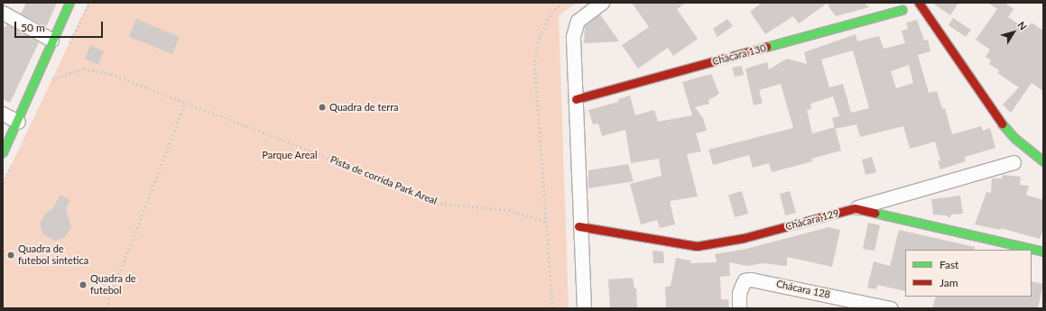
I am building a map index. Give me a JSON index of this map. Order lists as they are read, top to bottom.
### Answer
{
  "streets": {
    "street": ["Chácara 130", "Chácara 129", "Chácara 128"],
    "path": ["Pista de corrida Park Areal"]
  },
  "parks": ["Parque Areal"],
  "places": ["Quadra de terra", "Quadra de futebol sintetica", "Quadra de futebol"],
  "legend": ["Fast", "Jam"],
  "scale_bar": "50 m",
  "north": "top right"
}
